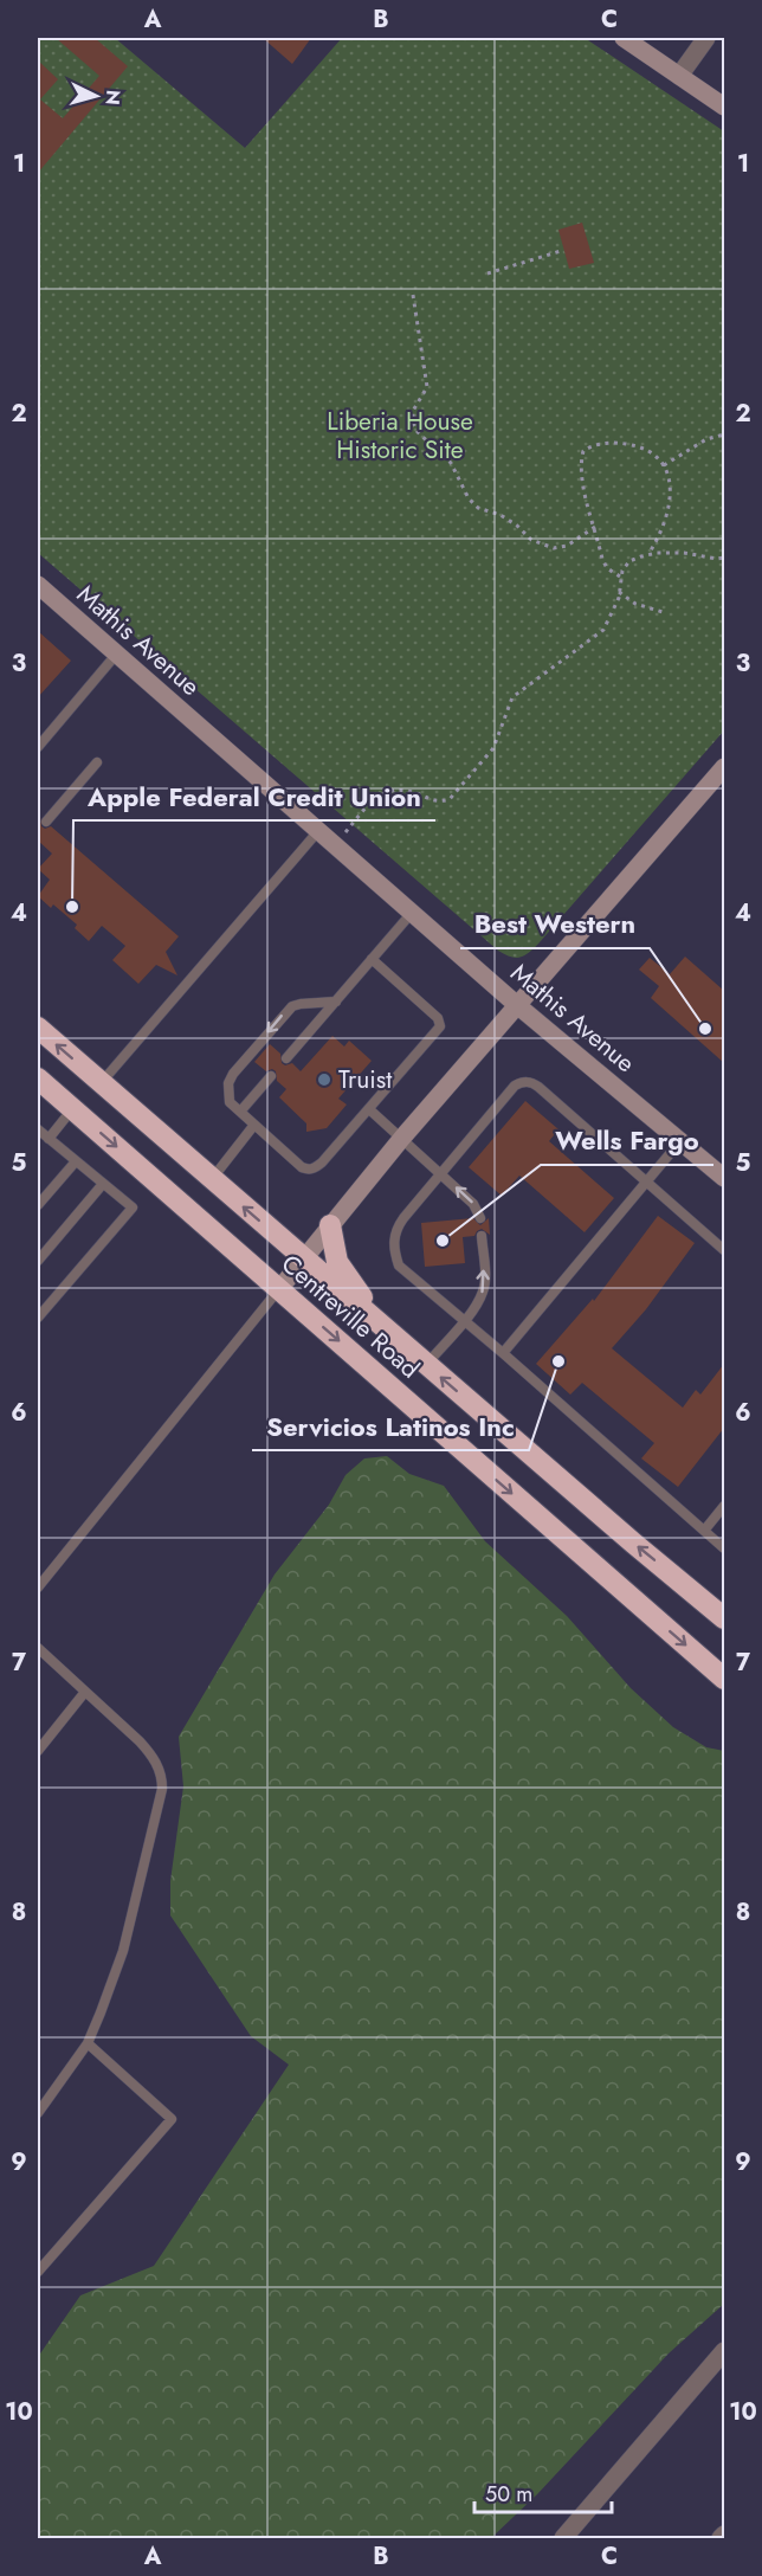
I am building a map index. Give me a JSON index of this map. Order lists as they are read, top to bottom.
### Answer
{
  "streets": {
    "highway": ["Centreville Road"],
    "street": ["Mathis Avenue"]
  },
  "parks": ["Liberia House Historic Site"],
  "places": [
    "Apple Federal Credit Union",
    "Best Western",
    "Truist",
    "Wells Fargo",
    "Servicios Latinos Inc"
  ],
  "scale_bar": "50 m",
  "north": "right",
  "grid": {
    "columns": ["A", "B", "C"],
    "rows": [
      "1",
      "2",
      "3",
      "4",
      "5",
      "6",
      "7",
      "8",
      "9",
      "10"
    ]
  }
}
